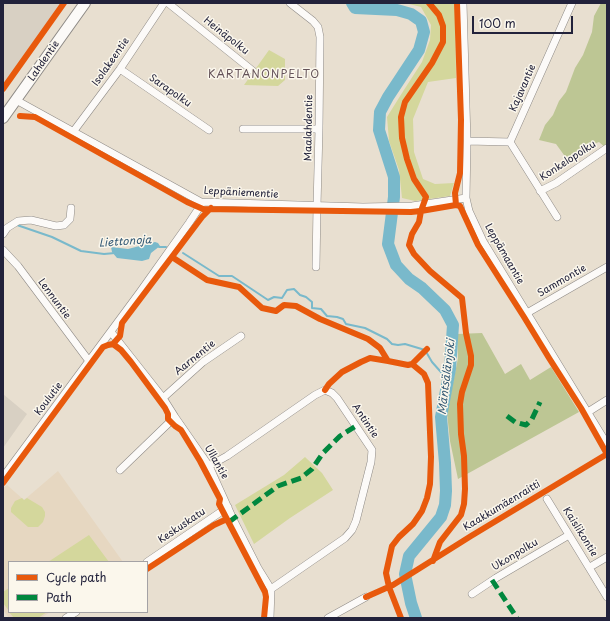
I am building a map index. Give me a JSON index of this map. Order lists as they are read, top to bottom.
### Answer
{
  "streets": {
    "main road": ["Lahdentie"],
    "street": [
      "Heinäpolku",
      "Isolakeentie",
      "Kajavantie",
      "Sarapolku",
      "Maalahdentie",
      "Konkelopolku",
      "Leppäniementie",
      "Leppämaantie",
      "Sammontie",
      "Lennuntie",
      "Aarnentie",
      "Koulutie",
      "Antintie",
      "Ullantie",
      "Keskuskatu",
      "Kaislikontie",
      "Ukonpolku"
    ],
    "cycle path": ["Kaakkumäenraitti"]
  },
  "crossings": [
    ["Lahdentie", "Leppäniementie"],
    ["Isolakeentie", "Sarapolku"],
    ["Isolakeentie", "Leppäniementie"],
    ["Kajavantie", "Konkelopolku"],
    ["Maalahdentie", "Leppäniementie"],
    ["Leppäniementie", "Leppämaantie"],
    ["Leppäniementie", "Koulutie"],
    ["Leppämaantie", "Sammontie"],
    ["Lennuntie", "Koulutie"],
    ["Aarnentie", "Ullantie"],
    ["Koulutie", "Ullantie"],
    ["Antintie", "Ullantie"],
    ["Ullantie", "Keskuskatu"],
    ["Kaislikontie", "Ukonpolku"]
  ],
  "districts": ["KARTANONPELTO"],
  "water": ["Liettonoja", "Mäntsälänjoki"],
  "legend": ["Cycle path", "Path"],
  "scale_bar": "100 m"
}
